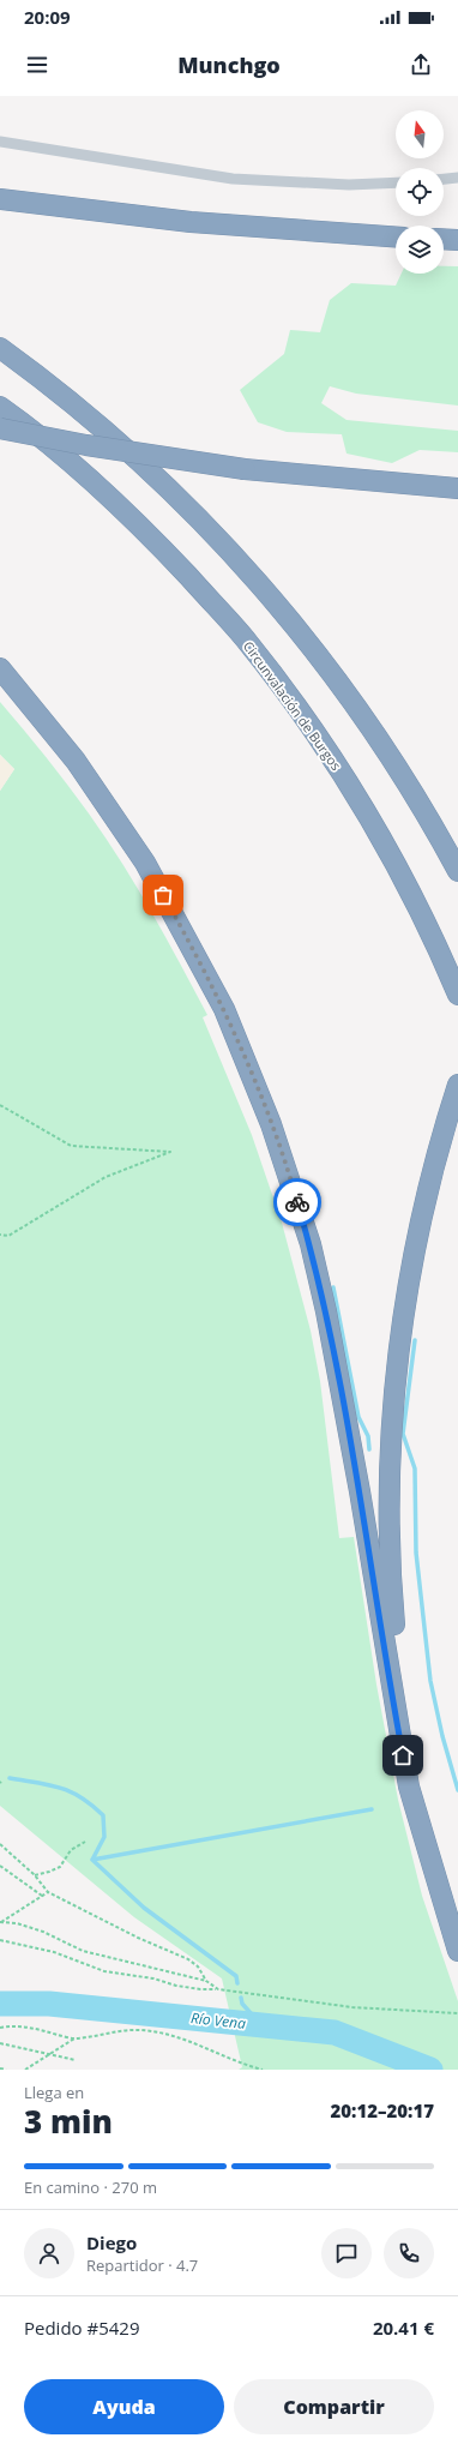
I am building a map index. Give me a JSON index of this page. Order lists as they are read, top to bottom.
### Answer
{
  "streets": {
    "highway": ["Circunvalación de Burgos"]
  },
  "water": ["Río Vena"],
  "north": "top",
  "page": {
    "status": "20:09",
    "header": "Munchgo",
    "heading": ["3 min", "Llega en", "20:12–20:17"],
    "panel": [
      "Diego",
      "Repartidor · 4.7",
      "Pedido #5429",
      "20.41 €"
    ],
    "bar": "En camino · 270 m",
    "buttons": ["Ayuda", "Compartir"]
  }
}
